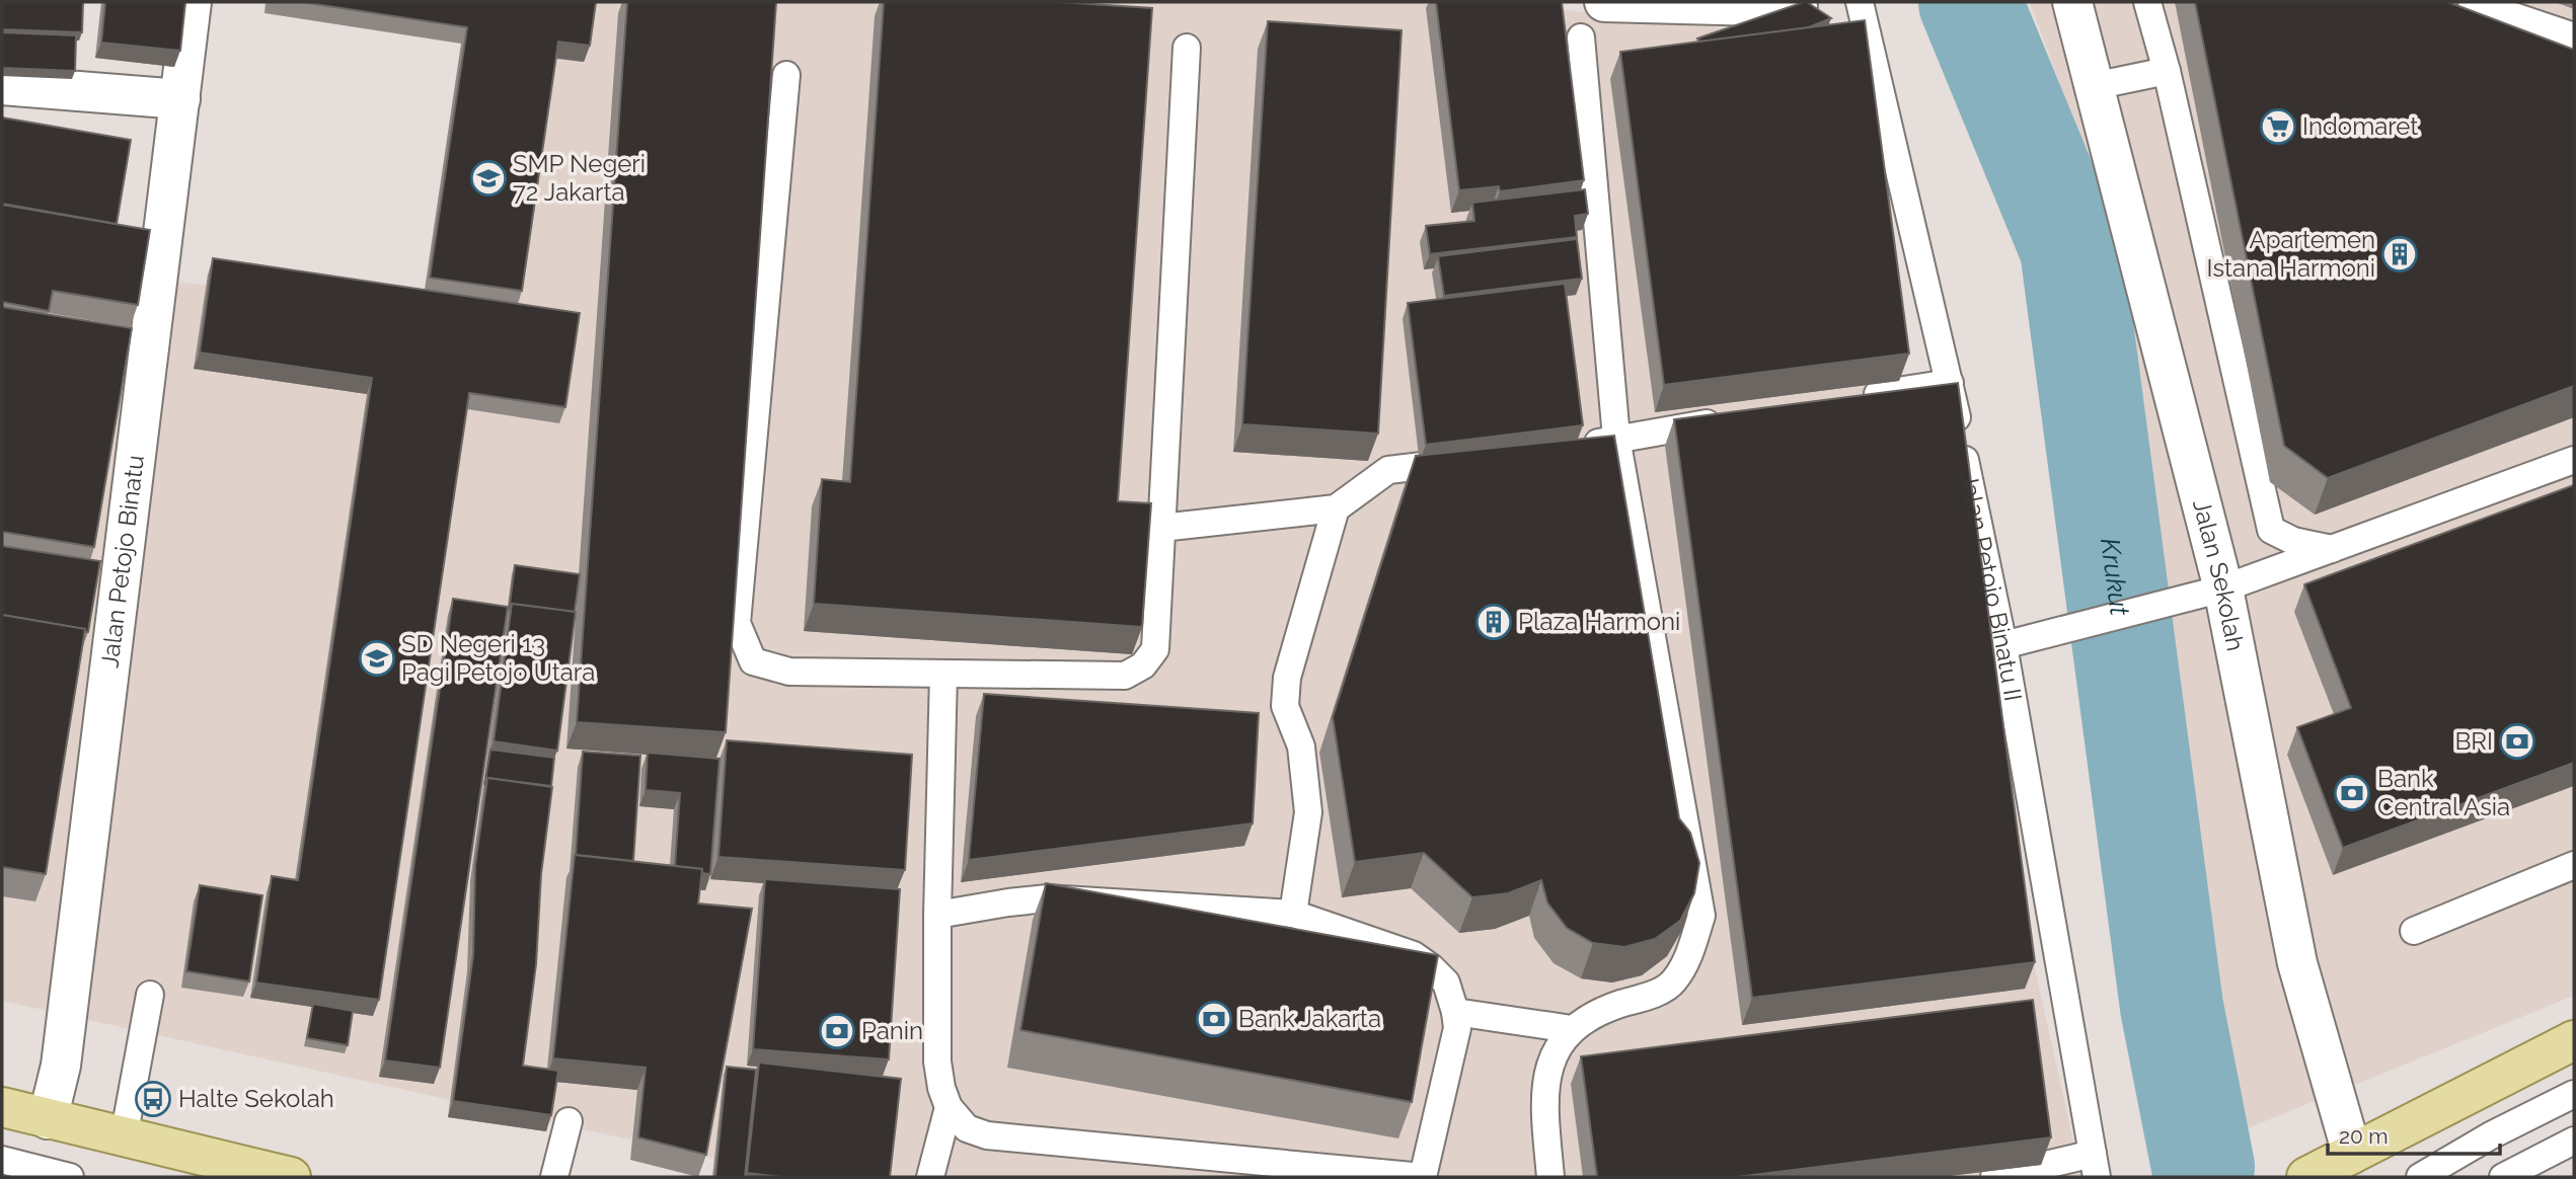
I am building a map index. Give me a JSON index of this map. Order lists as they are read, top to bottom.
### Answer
{
  "streets": {
    "street": ["Jalan Petojo Binatu", "Jalan Sekolah"],
    "lane": ["Jalan Petojo Binatu II"]
  },
  "water": ["Krukut"],
  "places": {
    "supermarket": ["Indomaret"],
    "school or university": ["SMP Negeri 72 Jakarta", "SD Negeri 13 Pagi Petojo Utara"],
    "building": ["Apartemen Istana Harmoni", "Plaza Harmoni"],
    "bank": [
      "BRI",
      "Bank Central Asia",
      "Bank Jakarta",
      "Panin"
    ],
    "bus stop": ["Halte Sekolah"]
  },
  "scale_bar": "20 m"
}
